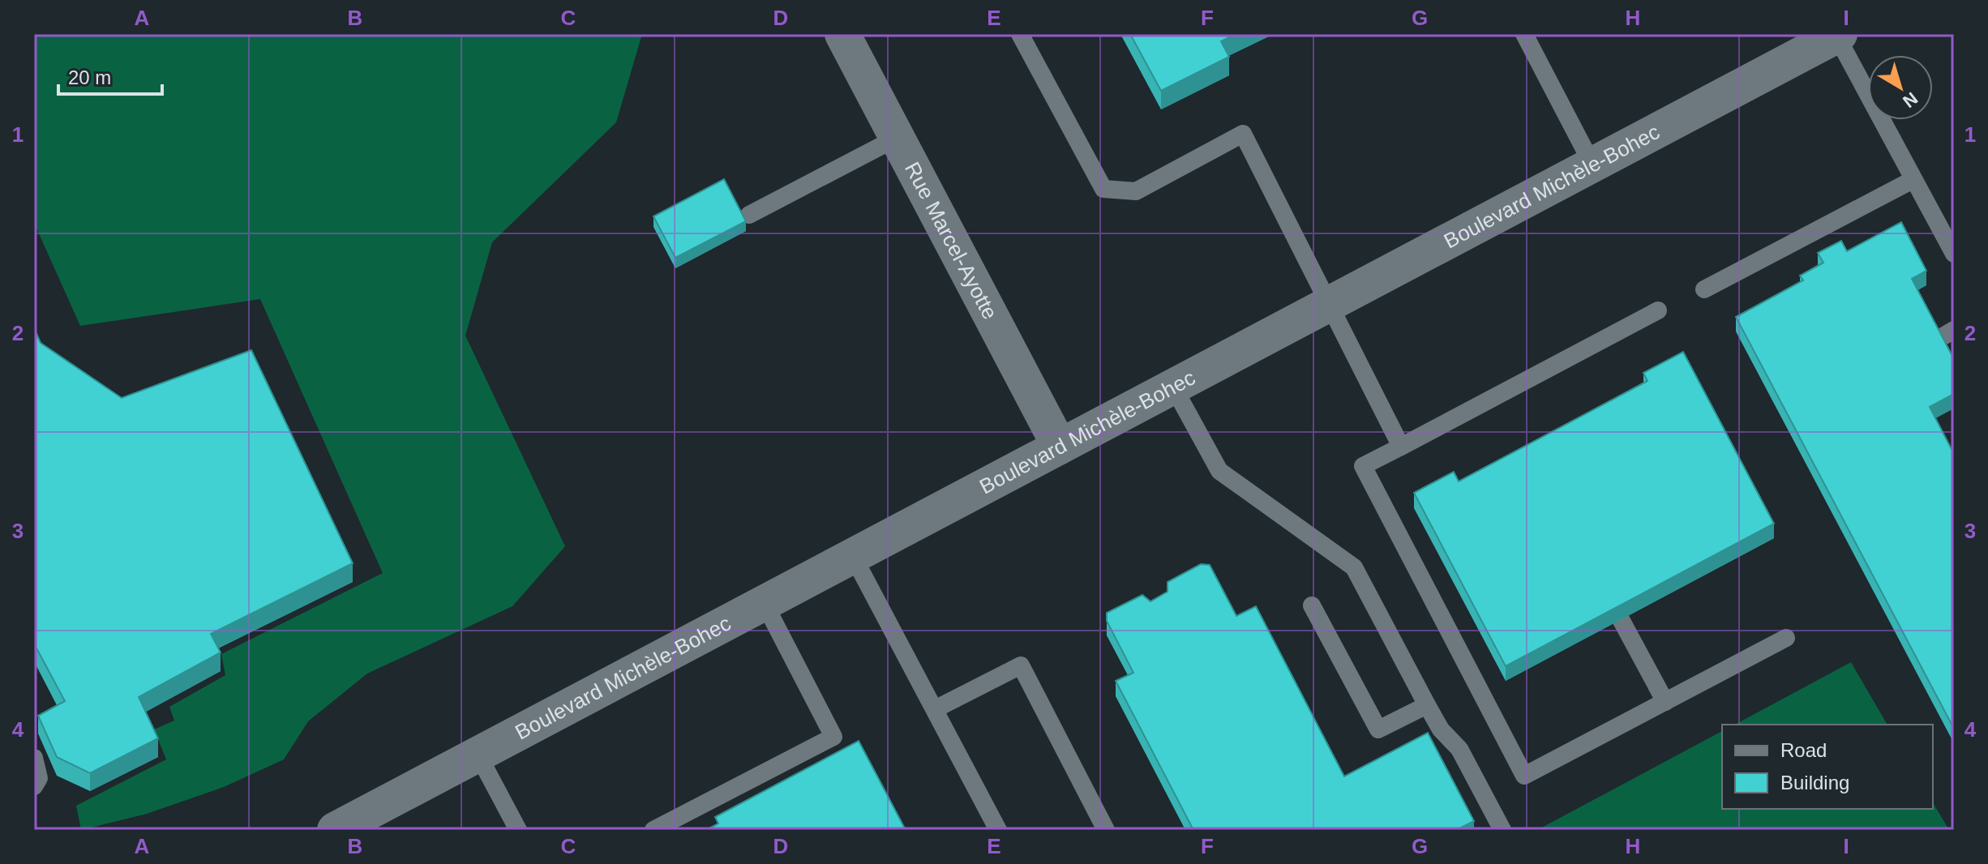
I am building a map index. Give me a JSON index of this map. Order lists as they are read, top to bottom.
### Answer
{
  "streets": {
    "street": ["Boulevard Michèle-Bohec", "Rue Marcel-Ayotte"]
  },
  "crossings": [
    ["Boulevard Michèle-Bohec", "Rue Marcel-Ayotte"]
  ],
  "legend": ["Road", "Building"],
  "scale_bar": "20 m",
  "north": "bottom right",
  "grid": {
    "columns": [
      "A",
      "B",
      "C",
      "D",
      "E",
      "F",
      "G",
      "H",
      "I"
    ],
    "rows": [
      "1",
      "2",
      "3",
      "4"
    ]
  }
}
